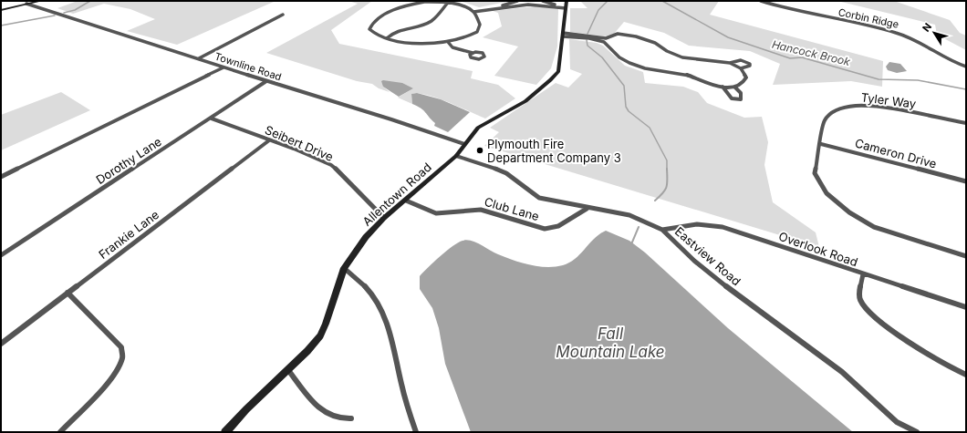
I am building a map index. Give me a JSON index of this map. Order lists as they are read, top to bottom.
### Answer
{
  "streets": {
    "street": [
      "Corbin Ridge",
      "Townline Road",
      "Tyler Way",
      "Seibert Drive",
      "Cameron Drive",
      "Dorothy Lane",
      "Allentown Road",
      "Club Lane",
      "Frankie Lane",
      "Overlook Road",
      "Eastview Road"
    ]
  },
  "crossings": [
    ["Townline Road", "Dorothy Lane"],
    ["Townline Road", "Allentown Road"],
    ["Tyler Way", "Cameron Drive"],
    ["Seibert Drive", "Dorothy Lane"],
    ["Seibert Drive", "Allentown Road"],
    ["Seibert Drive", "Frankie Lane"],
    ["Allentown Road", "Club Lane"],
    ["Allentown Road", "Eastview Road"],
    ["Club Lane", "Eastview Road"],
    ["Overlook Road", "Eastview Road"]
  ],
  "water": ["Hancock Brook", "Fall Mountain Lake"],
  "places": ["Plymouth Fire Department Company 3"],
  "north": "top left"
}
